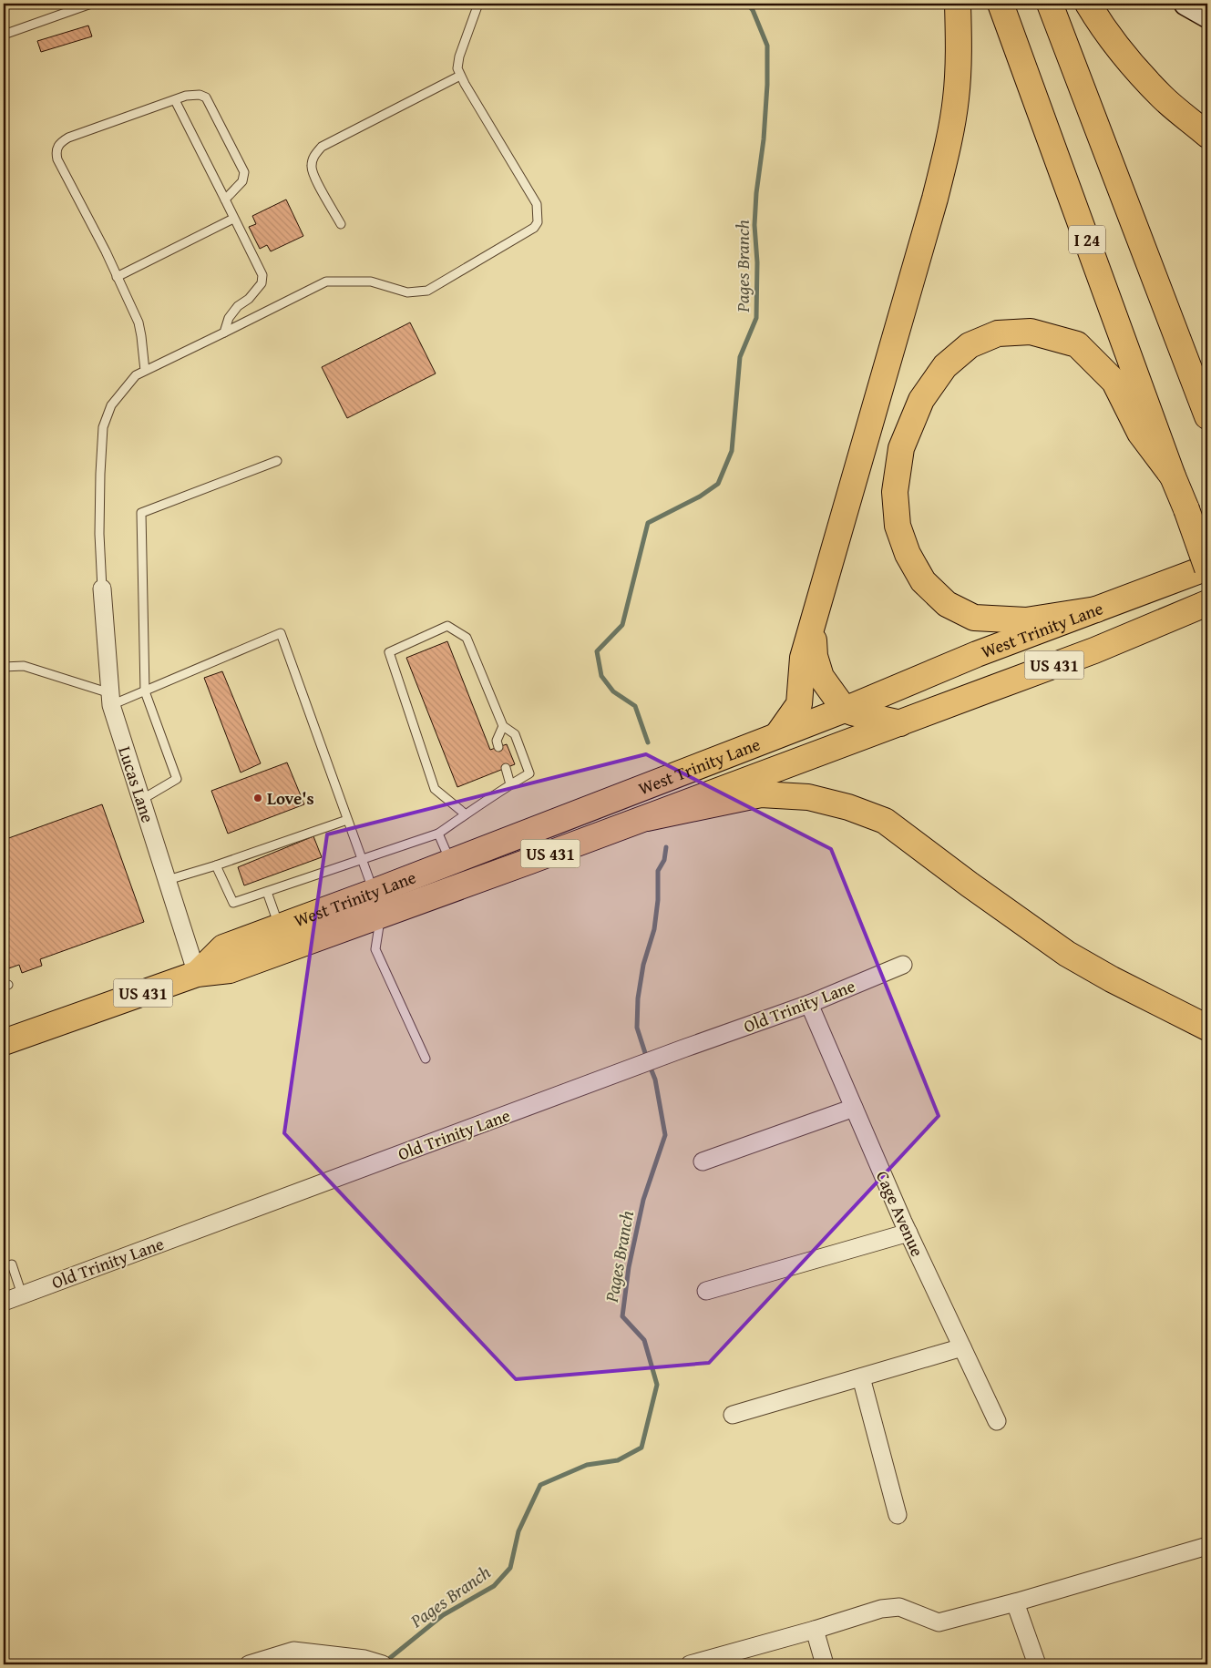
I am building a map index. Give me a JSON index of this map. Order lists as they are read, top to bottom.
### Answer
{
  "streets": {
    "main road": ["I 24", "West Trinity Lane", "US 431"],
    "street": ["Lucas Lane", "Old Trinity Lane", "Cage Avenue"]
  },
  "crossings": [
    ["I 24", "West Trinity Lane"],
    ["West Trinity Lane", "Lucas Lane"],
    ["Old Trinity Lane", "Cage Avenue"]
  ],
  "water": ["Pages Branch"],
  "places": ["Love's"]
}
